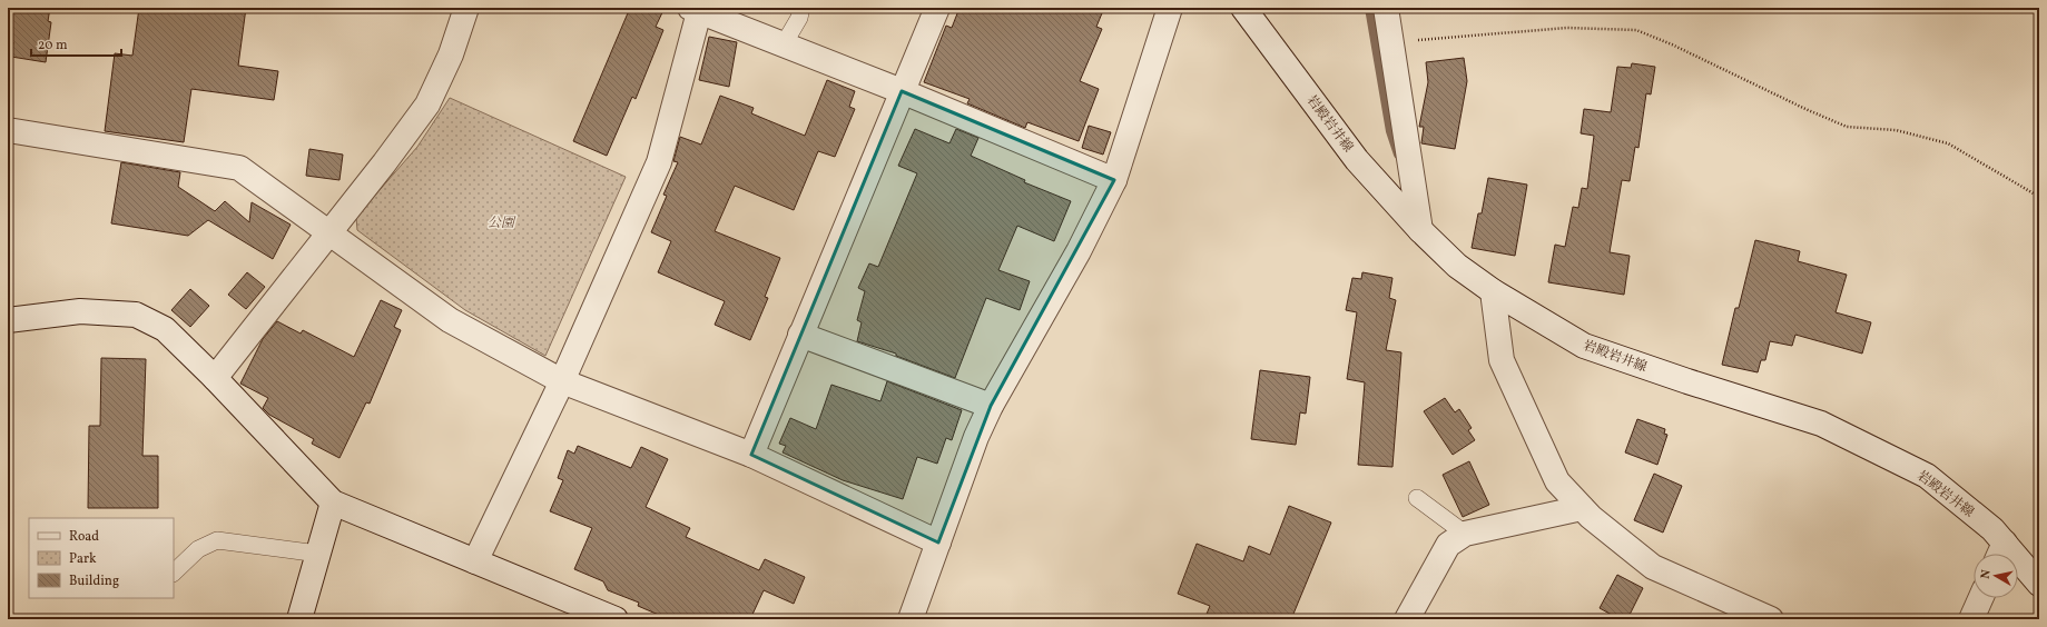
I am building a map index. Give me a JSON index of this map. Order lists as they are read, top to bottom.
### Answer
{
  "streets": {
    "street": ["岩殿岩井線"]
  },
  "parks": ["公園"],
  "legend": ["Road", "Park", "Building"],
  "scale_bar": "20 m",
  "north": "left"
}
